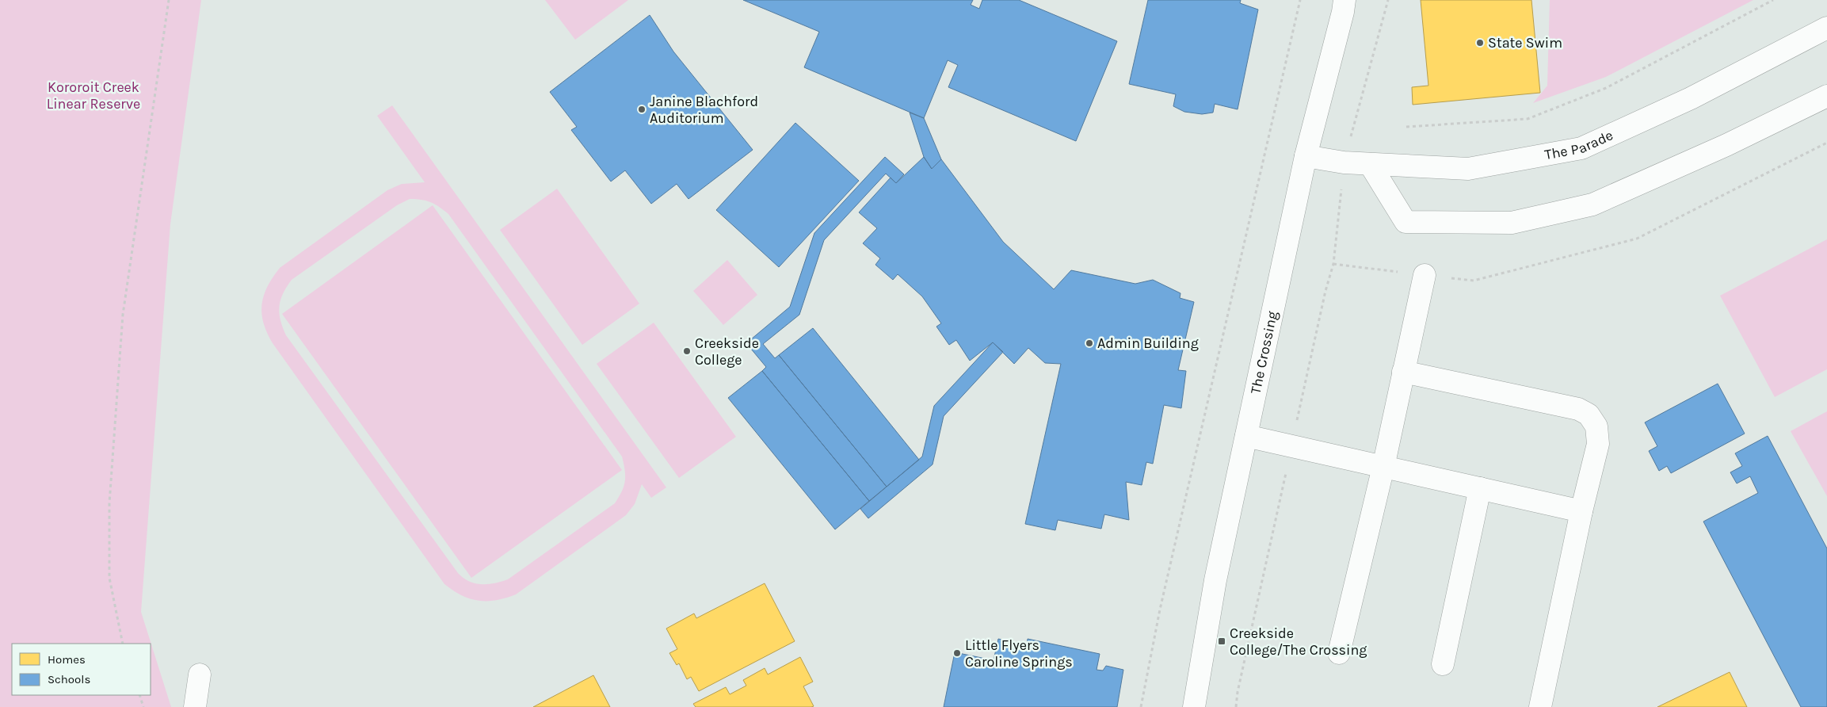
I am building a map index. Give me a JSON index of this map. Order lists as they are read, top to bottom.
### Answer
{
  "streets": {
    "street": ["The Parade", "The Crossing"]
  },
  "crossings": [
    ["The Parade", "The Crossing"]
  ],
  "parks": ["Kororoit Creek Linear Reserve"],
  "places": {
    "other": [
      "State Swim",
      "Janine Blachford Auditorium",
      "Admin Building",
      "Creekside College",
      "Little Flyers Caroline Springs"
    ],
    "transit": ["Creekside College/The Crossing"]
  },
  "legend": ["Homes", "Schools"]
}
